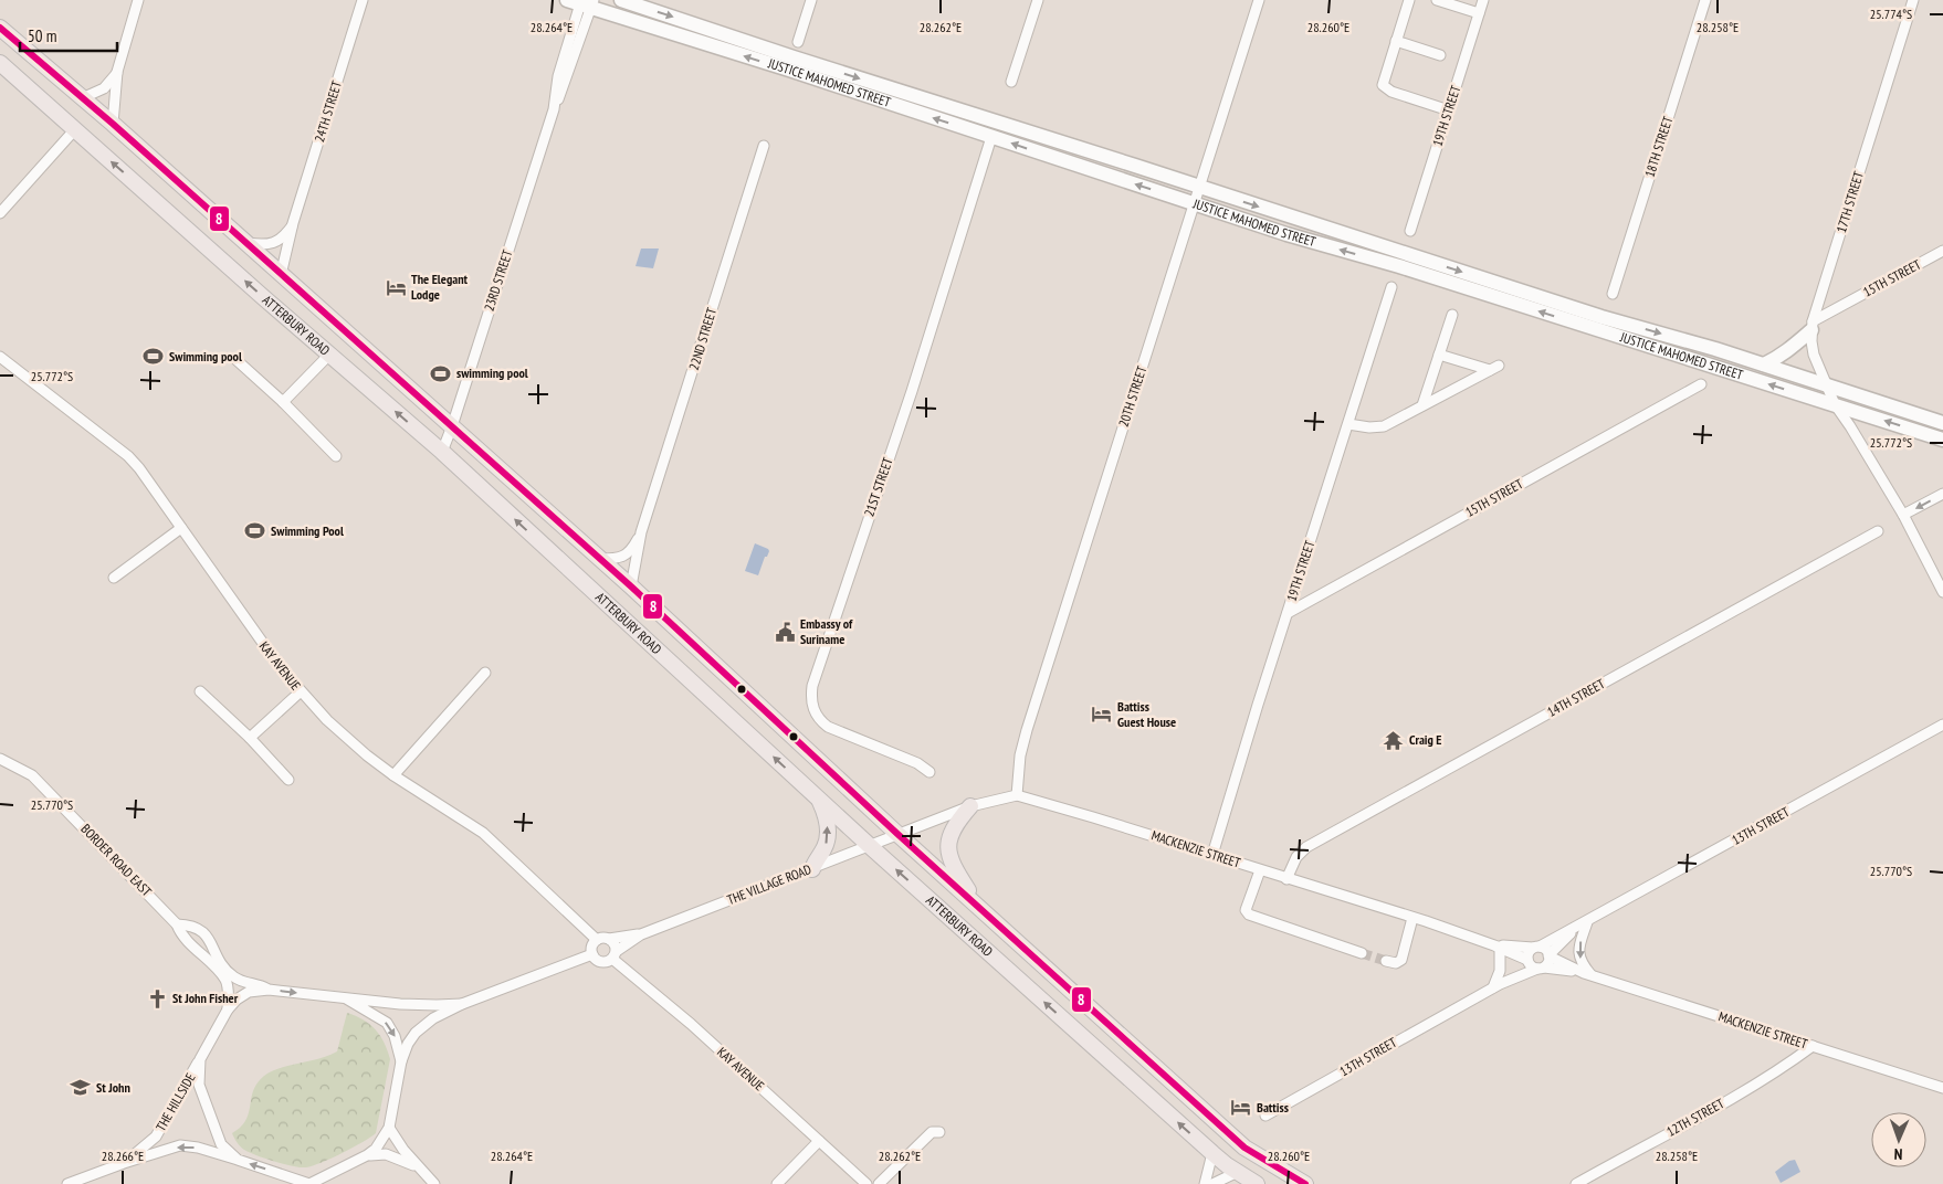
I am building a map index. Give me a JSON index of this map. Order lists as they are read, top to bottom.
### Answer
{
  "streets": {
    "main road": ["JUSTICE MAHOMED STREET", "ATTERBURY ROAD"],
    "street": [
      "24TH STREET",
      "19TH STREET",
      "18TH STREET",
      "17TH STREET",
      "15TH STREET",
      "23RD STREET",
      "22ND STREET",
      "20TH STREET",
      "21ST STREET",
      "KAY AVENUE",
      "14TH STREET",
      "13TH STREET",
      "MACKENZIE STREET",
      "BORDER ROAD EAST",
      "THE VILLAGE ROAD",
      "THE HILLSIDE",
      "12TH STREET"
    ]
  },
  "crossings": [
    ["JUSTICE MAHOMED STREET", "17TH STREET"],
    ["JUSTICE MAHOMED STREET", "23RD STREET"],
    ["JUSTICE MAHOMED STREET", "20TH STREET"],
    ["JUSTICE MAHOMED STREET", "21ST STREET"],
    ["24TH STREET", "ATTERBURY ROAD"],
    ["19TH STREET", "15TH STREET"],
    ["19TH STREET", "MACKENZIE STREET"],
    ["17TH STREET", "15TH STREET"],
    ["23RD STREET", "ATTERBURY ROAD"],
    ["ATTERBURY ROAD", "22ND STREET"],
    ["ATTERBURY ROAD", "MACKENZIE STREET"],
    ["ATTERBURY ROAD", "THE VILLAGE ROAD"],
    ["20TH STREET", "MACKENZIE STREET"],
    ["14TH STREET", "MACKENZIE STREET"],
    ["13TH STREET", "MACKENZIE STREET"],
    ["MACKENZIE STREET", "THE VILLAGE ROAD"],
    ["MACKENZIE STREET", "12TH STREET"],
    ["BORDER ROAD EAST", "THE HILLSIDE"]
  ],
  "one_way": ["THE HILLSIDE"],
  "places": {
    "hotel": ["The Elegant Lodge", "Battiss Guest House", "Battiss"],
    "sports": ["Swimming pool", "swimming pool", "Swimming Pool"],
    "public building": ["Embassy of Suriname"],
    "temple": ["Craig E"],
    "church": ["St John Fisher"],
    "school or university": ["St John"]
  },
  "lines": ["transit line 8"],
  "scale_bar": "50 m",
  "north": "bottom",
  "coordinates": [
    "25.774°S",
    "28.264°E",
    "28.262°E",
    "28.260°E",
    "28.258°E",
    "25.772°S",
    "25.770°S",
    "28.266°E"
  ]
}
